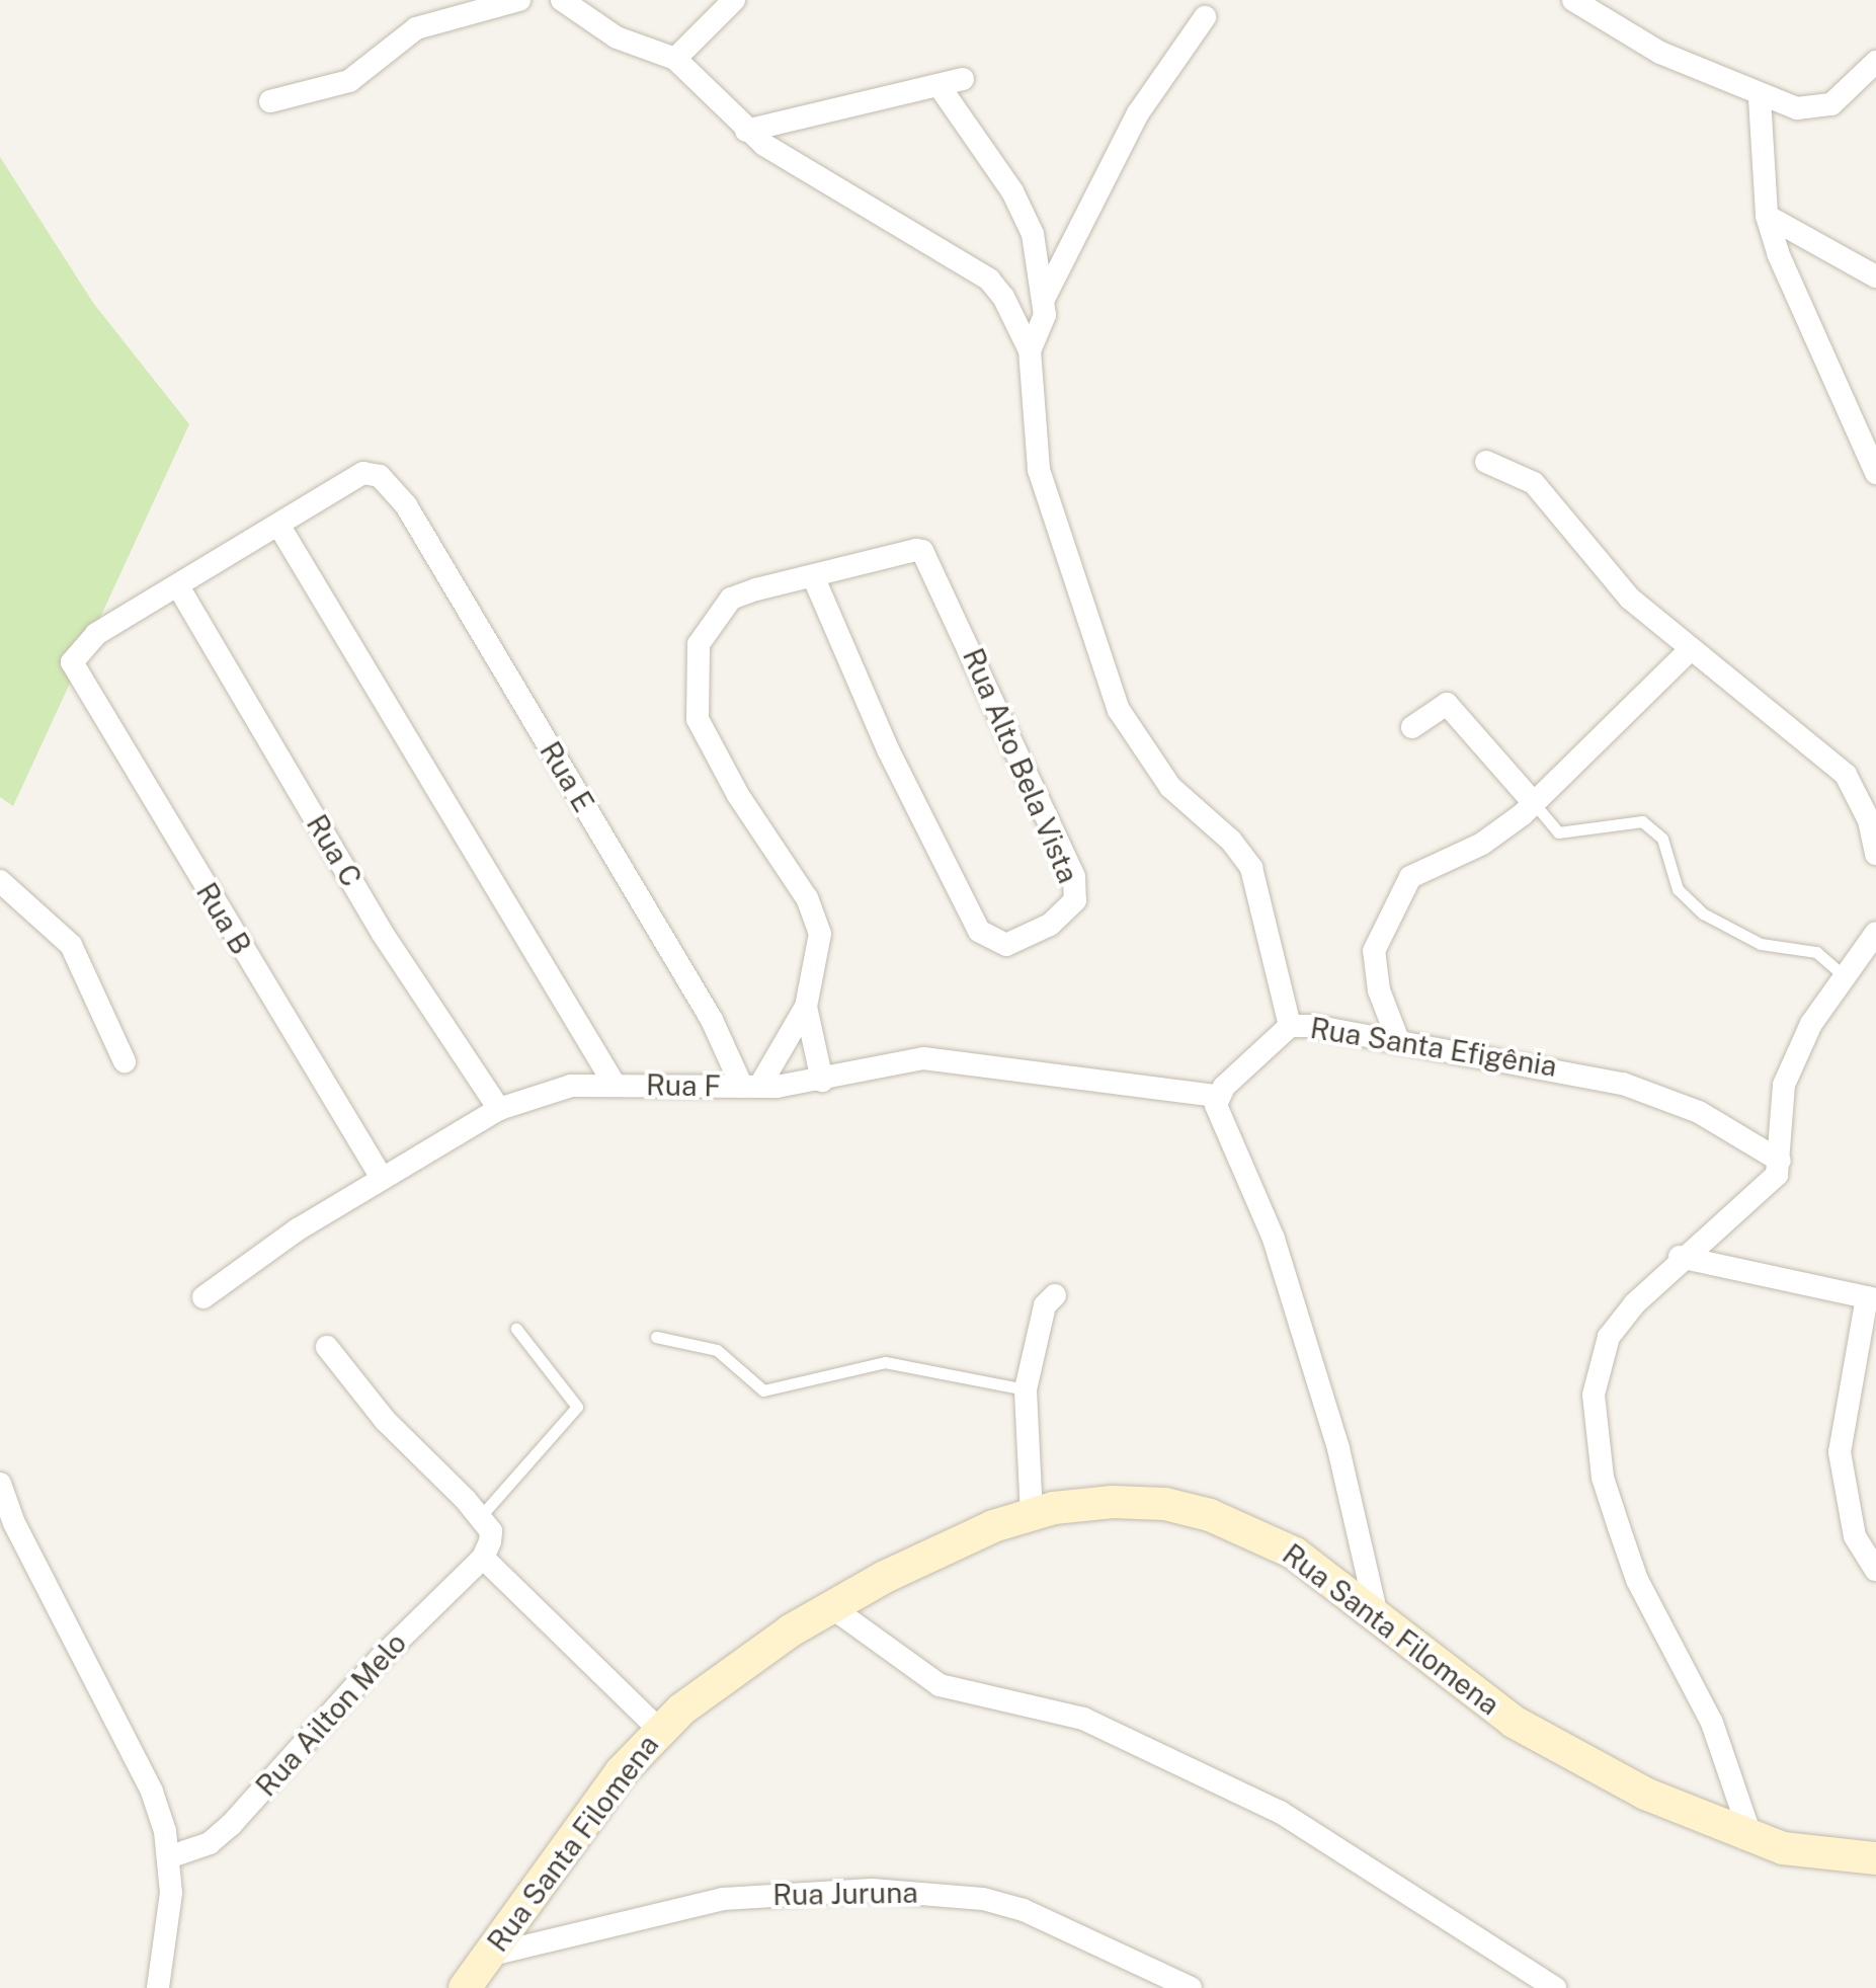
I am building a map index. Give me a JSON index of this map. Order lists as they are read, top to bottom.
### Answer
{
  "streets": {
    "main road": ["Rua Santa Filomena"],
    "street": [
      "Rua Alto Bela Vista",
      "Rua E",
      "Rua C",
      "Rua B",
      "Rua Santa Efigênia",
      "Rua F",
      "Rua Ailton Melo",
      "Rua Juruna"
    ]
  },
  "crossings": [
    ["Rua E", "Rua F"],
    ["Rua C", "Rua B"],
    ["Rua C", "Rua F"],
    ["Rua B", "Rua F"],
    ["Rua Santa Efigênia", "Rua F"],
    ["Rua Santa Filomena", "Rua Juruna"]
  ]
}
